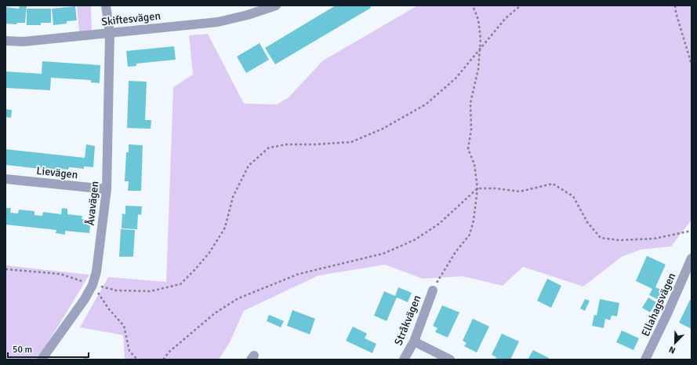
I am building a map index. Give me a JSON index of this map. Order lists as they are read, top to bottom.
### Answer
{
  "streets": {
    "street": [
      "Skiftesvägen",
      "Lievägen",
      "Åvavägen",
      "Ellahagsvägen",
      "Stråkvägen"
    ]
  },
  "crossings": [
    ["Skiftesvägen", "Åvavägen"],
    ["Lievägen", "Åvavägen"]
  ],
  "scale_bar": "50 m",
  "north": "bottom left"
}
